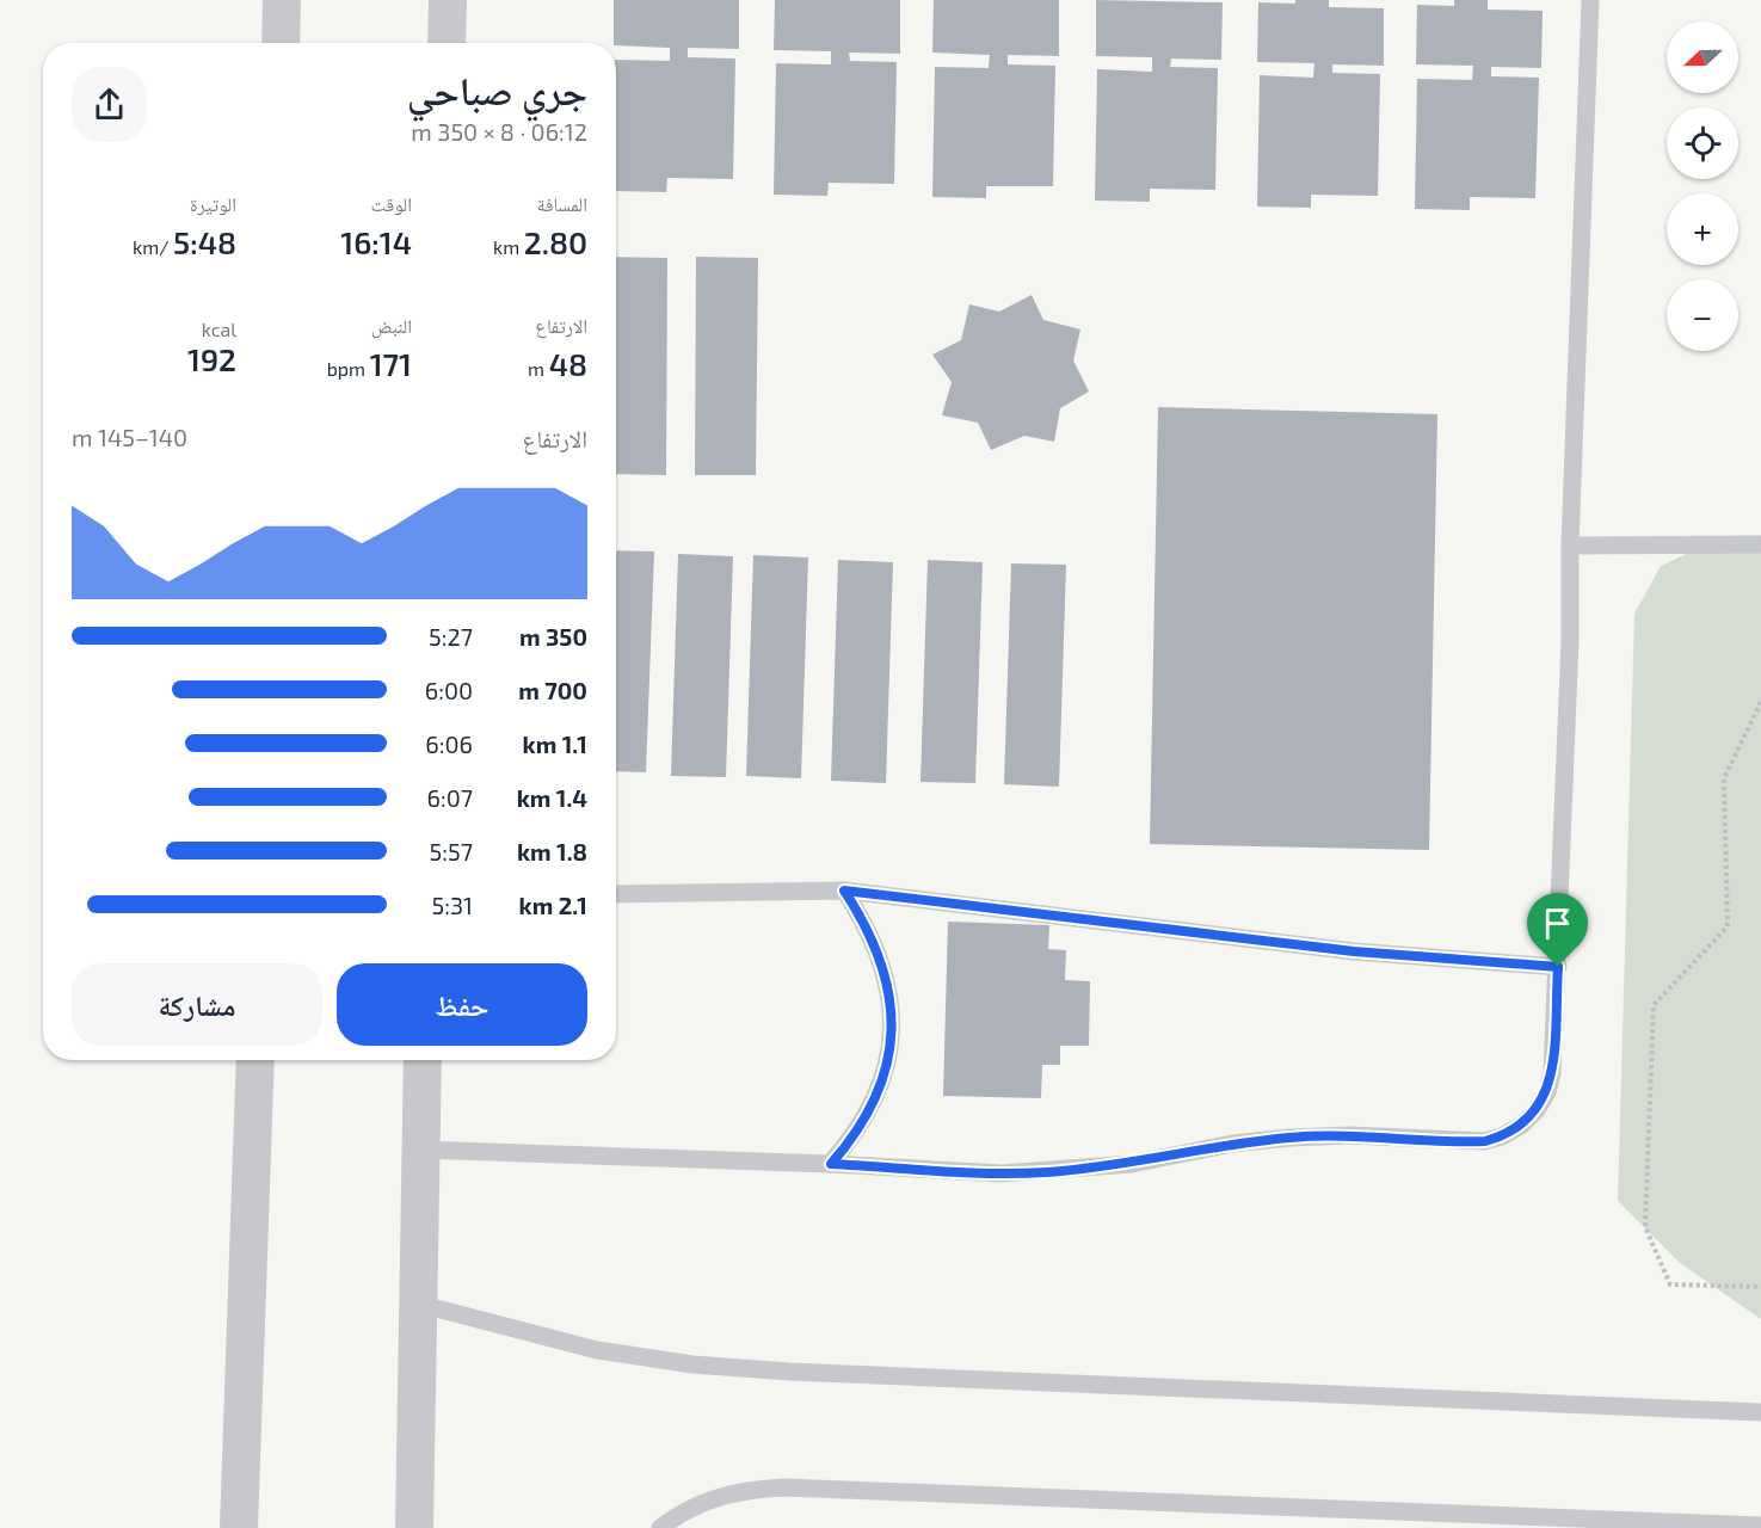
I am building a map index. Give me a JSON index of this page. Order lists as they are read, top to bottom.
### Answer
{
  "north": "left",
  "page": {
    "map_buttons": ["+", "−"],
    "heading": ["جري صباحي", "06:12 · 8 × 350 m"],
    "stats": [
      ["المسافة", "2.80 km"],
      ["الوقت", "16:14"],
      ["الوتيرة", "5:48 /km"],
      ["الارتفاع", "48 m"],
      ["النبض", "171 bpm"],
      ["kcal", "192"]
    ],
    "chart": ["الارتفاع", "140–145 m"],
    "list": [
      {
        "name": "350 m",
        "note": "5:27"
      },
      {
        "name": "700 m",
        "note": "6:00"
      },
      {
        "name": "1.1 km",
        "note": "6:06"
      },
      {
        "name": "1.4 km",
        "note": "6:07"
      },
      {
        "name": "1.8 km",
        "note": "5:57"
      },
      {
        "name": "2.1 km",
        "note": "5:31"
      }
    ],
    "buttons": ["حفظ", "مشاركة"]
  }
}
